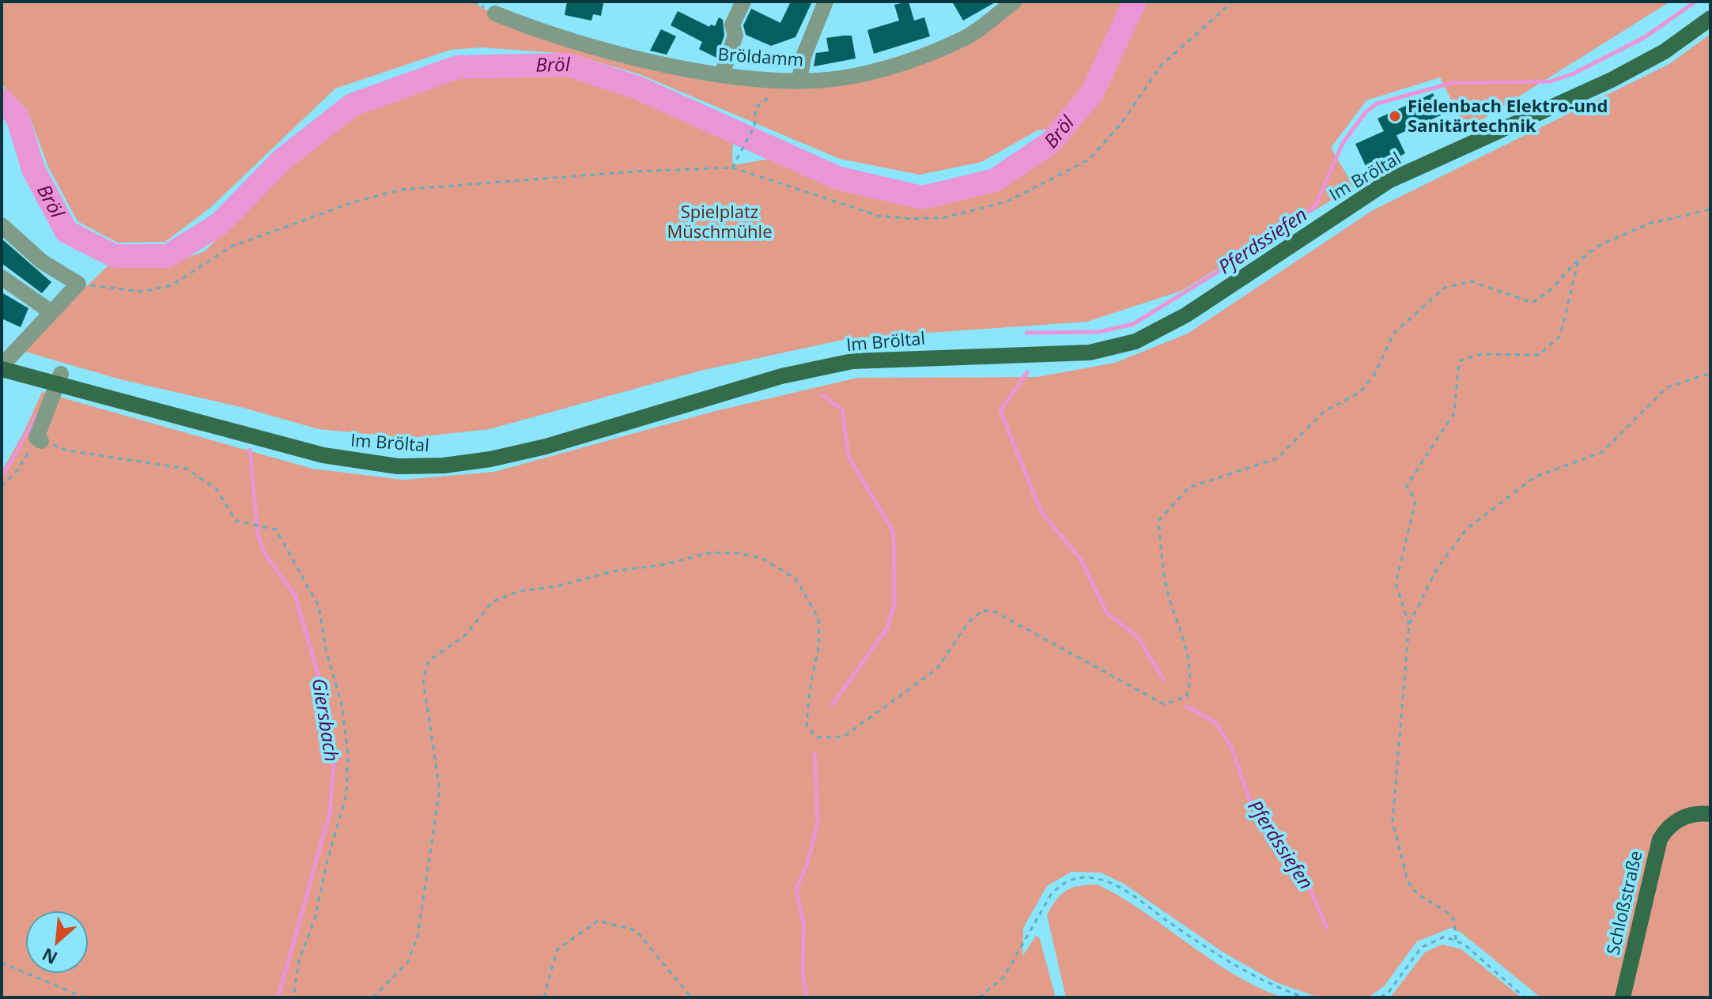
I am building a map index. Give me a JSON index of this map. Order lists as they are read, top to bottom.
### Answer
{
  "streets": {
    "main road": ["Im Bröltal", "Schloßstraße"],
    "street": ["Bröldamm"]
  },
  "water": ["Bröl", "Pferdssiefen", "Giersbach"],
  "parks": ["Spielplatz Müschmühle"],
  "places": ["Fielenbach Elektro-und Sanitärtechnik"],
  "north": "bottom left"
}
